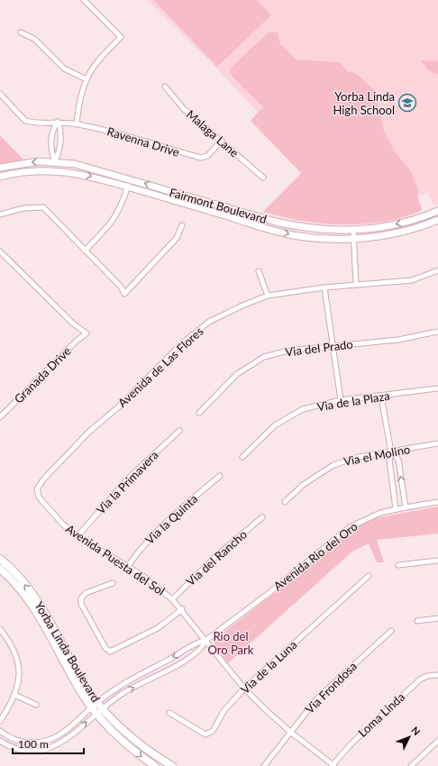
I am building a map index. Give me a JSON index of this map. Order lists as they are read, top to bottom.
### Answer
{
  "streets": {
    "main road": ["Fairmont Boulevard", "Yorba Linda Boulevard"],
    "street": [
      "Malaga Lane",
      "Ravenna Drive",
      "Via del Prado",
      "Avenida de Las Flores",
      "Granada Drive",
      "Via de la Plaza",
      "Via el Molino",
      "Via la Primavera",
      "Via la Quinta",
      "Avenida Rio del Oro",
      "Via del Rancho",
      "Avenida Puesta del Sol",
      "Via de la Luna",
      "Via Frondosa",
      "Loma Linda"
    ]
  },
  "crossings": [
    ["Malaga Lane", "Ravenna Drive"],
    ["Avenida de Las Flores", "Avenida Puesta del Sol"],
    ["Via la Primavera", "Avenida Puesta del Sol"],
    ["Via la Quinta", "Avenida Puesta del Sol"],
    ["Avenida Rio del Oro", "Avenida Puesta del Sol"],
    ["Avenida Rio del Oro", "Yorba Linda Boulevard"],
    ["Via del Rancho", "Avenida Puesta del Sol"],
    ["Avenida Puesta del Sol", "Via de la Luna"],
    ["Avenida Puesta del Sol", "Via Frondosa"],
    ["Avenida Puesta del Sol", "Loma Linda"]
  ],
  "parks": ["Rio del Oro Park"],
  "places": {
    "school or university": ["Yorba Linda High School"]
  },
  "scale_bar": "100 m",
  "north": "top right"
}
